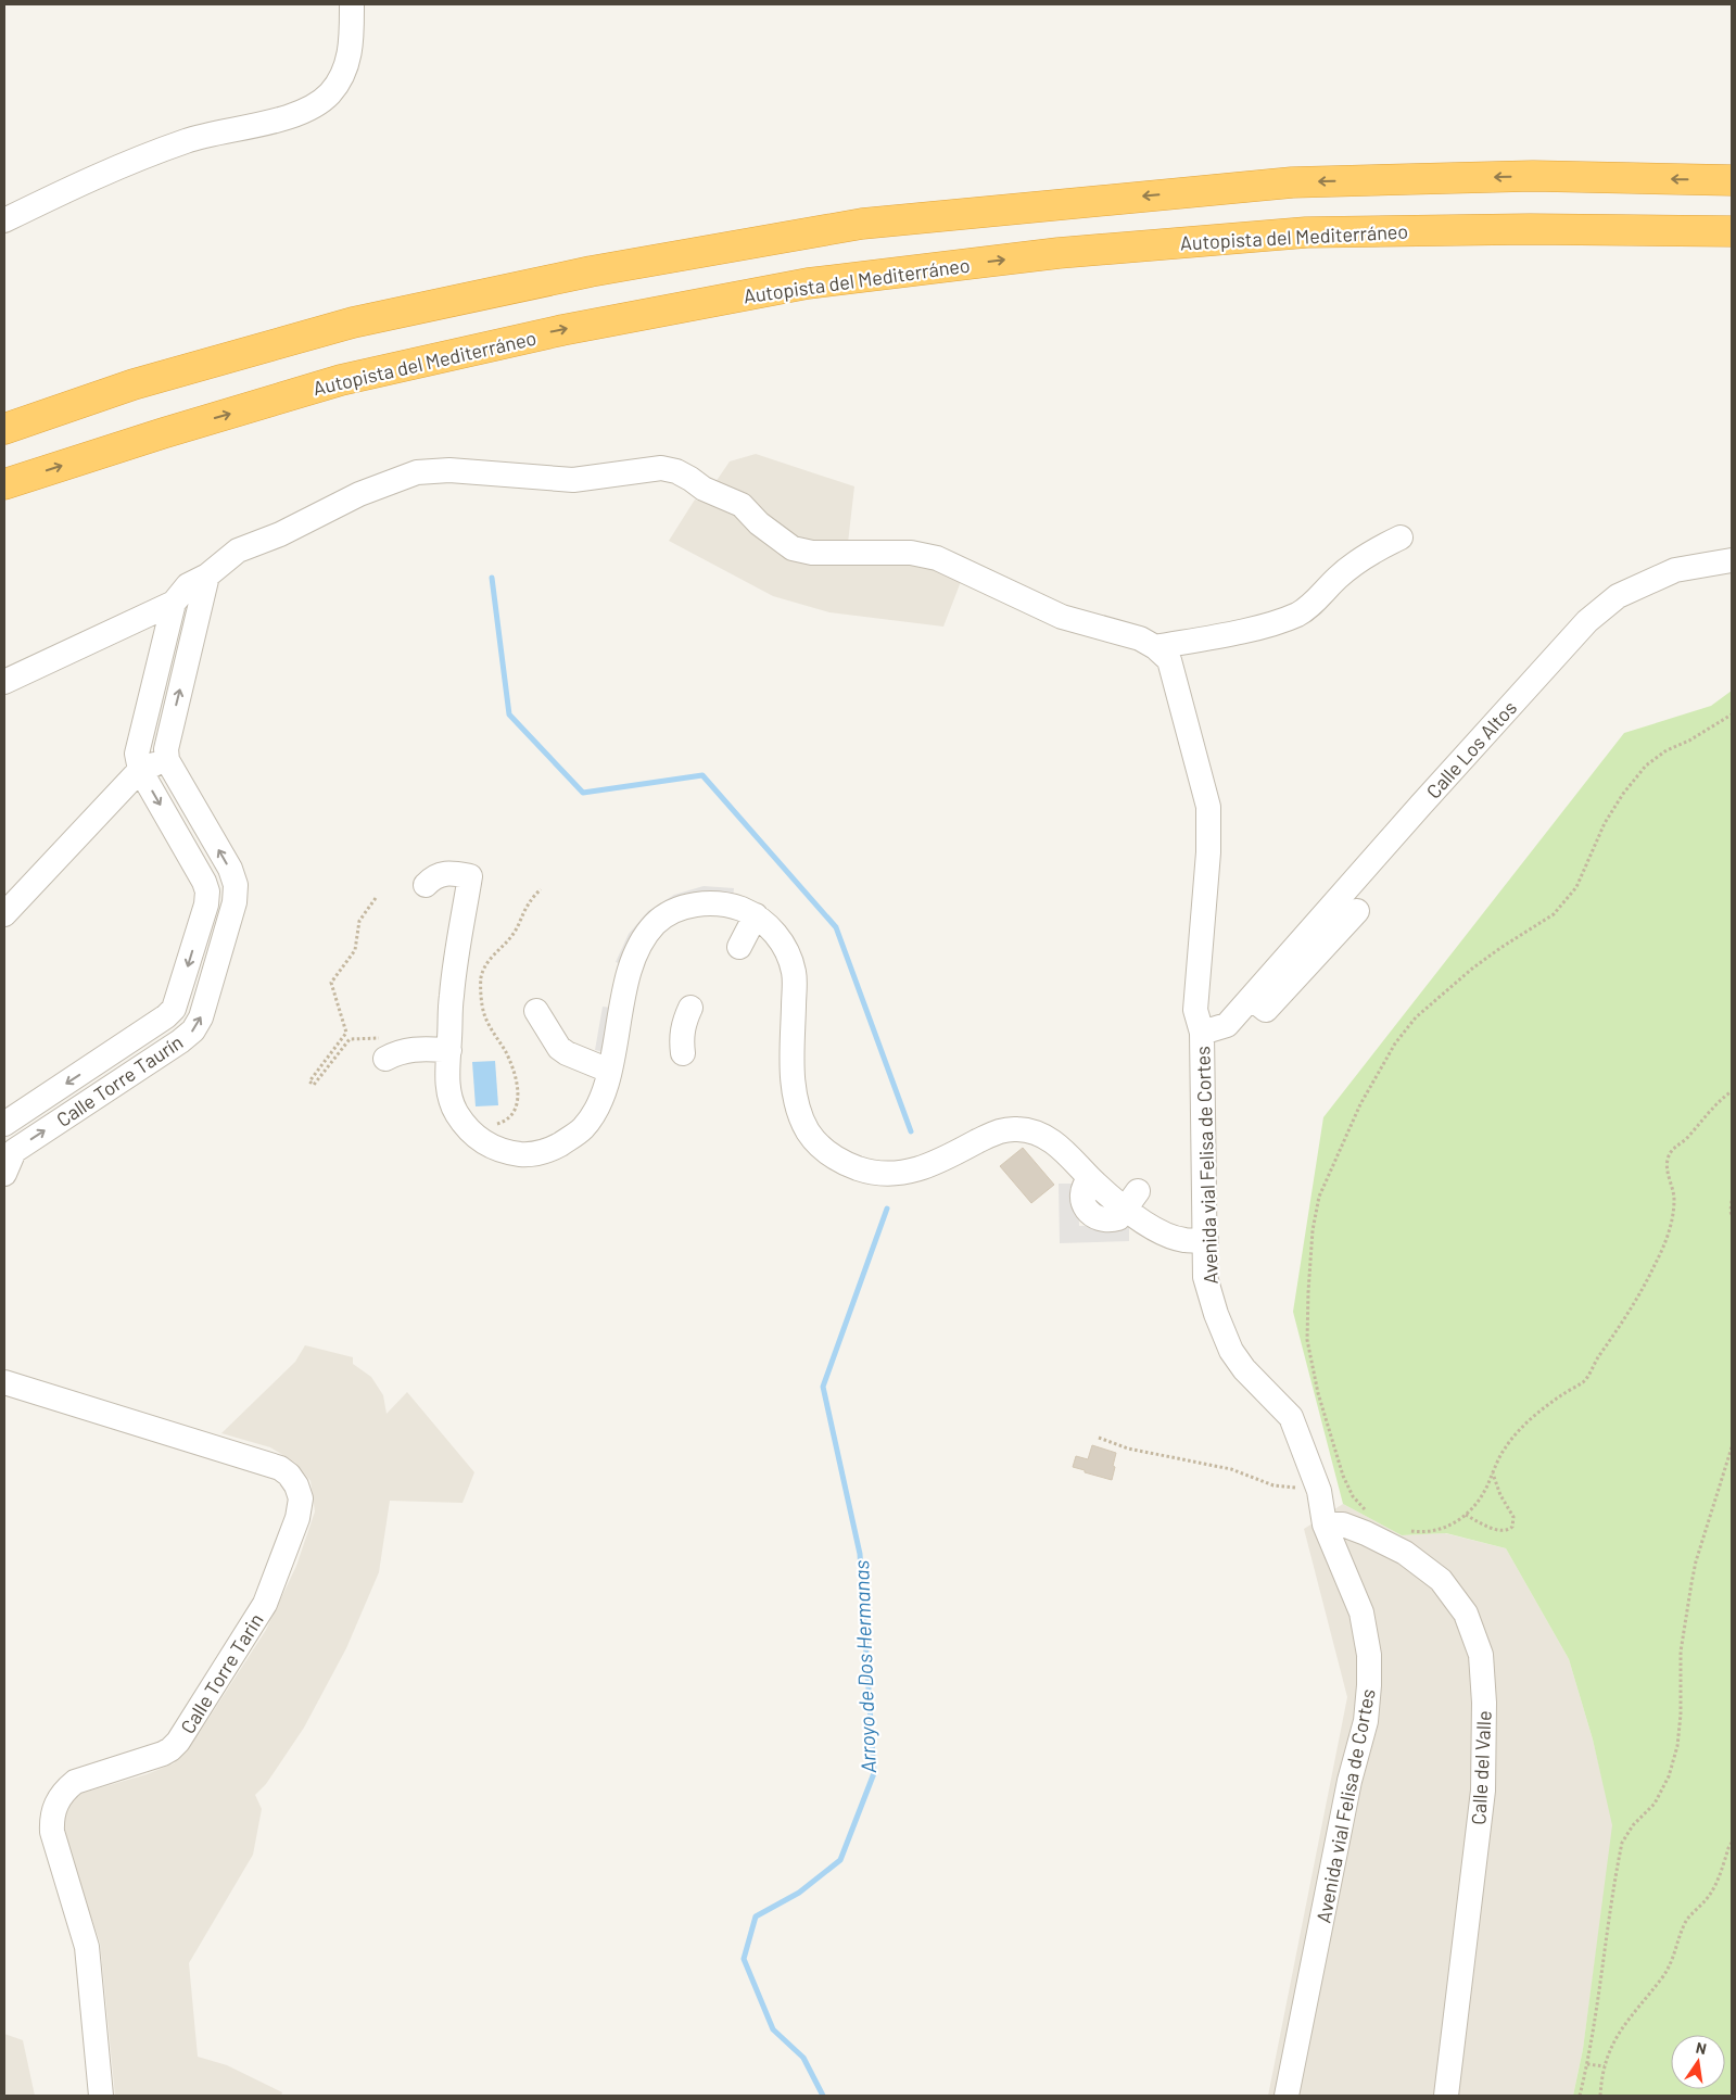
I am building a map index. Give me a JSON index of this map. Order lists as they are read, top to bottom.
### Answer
{
  "streets": {
    "highway": ["Autopista del Mediterráneo"],
    "street": [
      "Calle Los Altos",
      "Calle Torre Taurín",
      "Avenida vial Felisa de Cortes",
      "Calle Torre Tarin",
      "Calle del Valle"
    ]
  },
  "crossings": [
    ["Calle Los Altos", "Avenida vial Felisa de Cortes"],
    ["Avenida vial Felisa de Cortes", "Calle del Valle"]
  ],
  "water": ["Arroyo de Dos Hermanas"],
  "north": "top"
}
